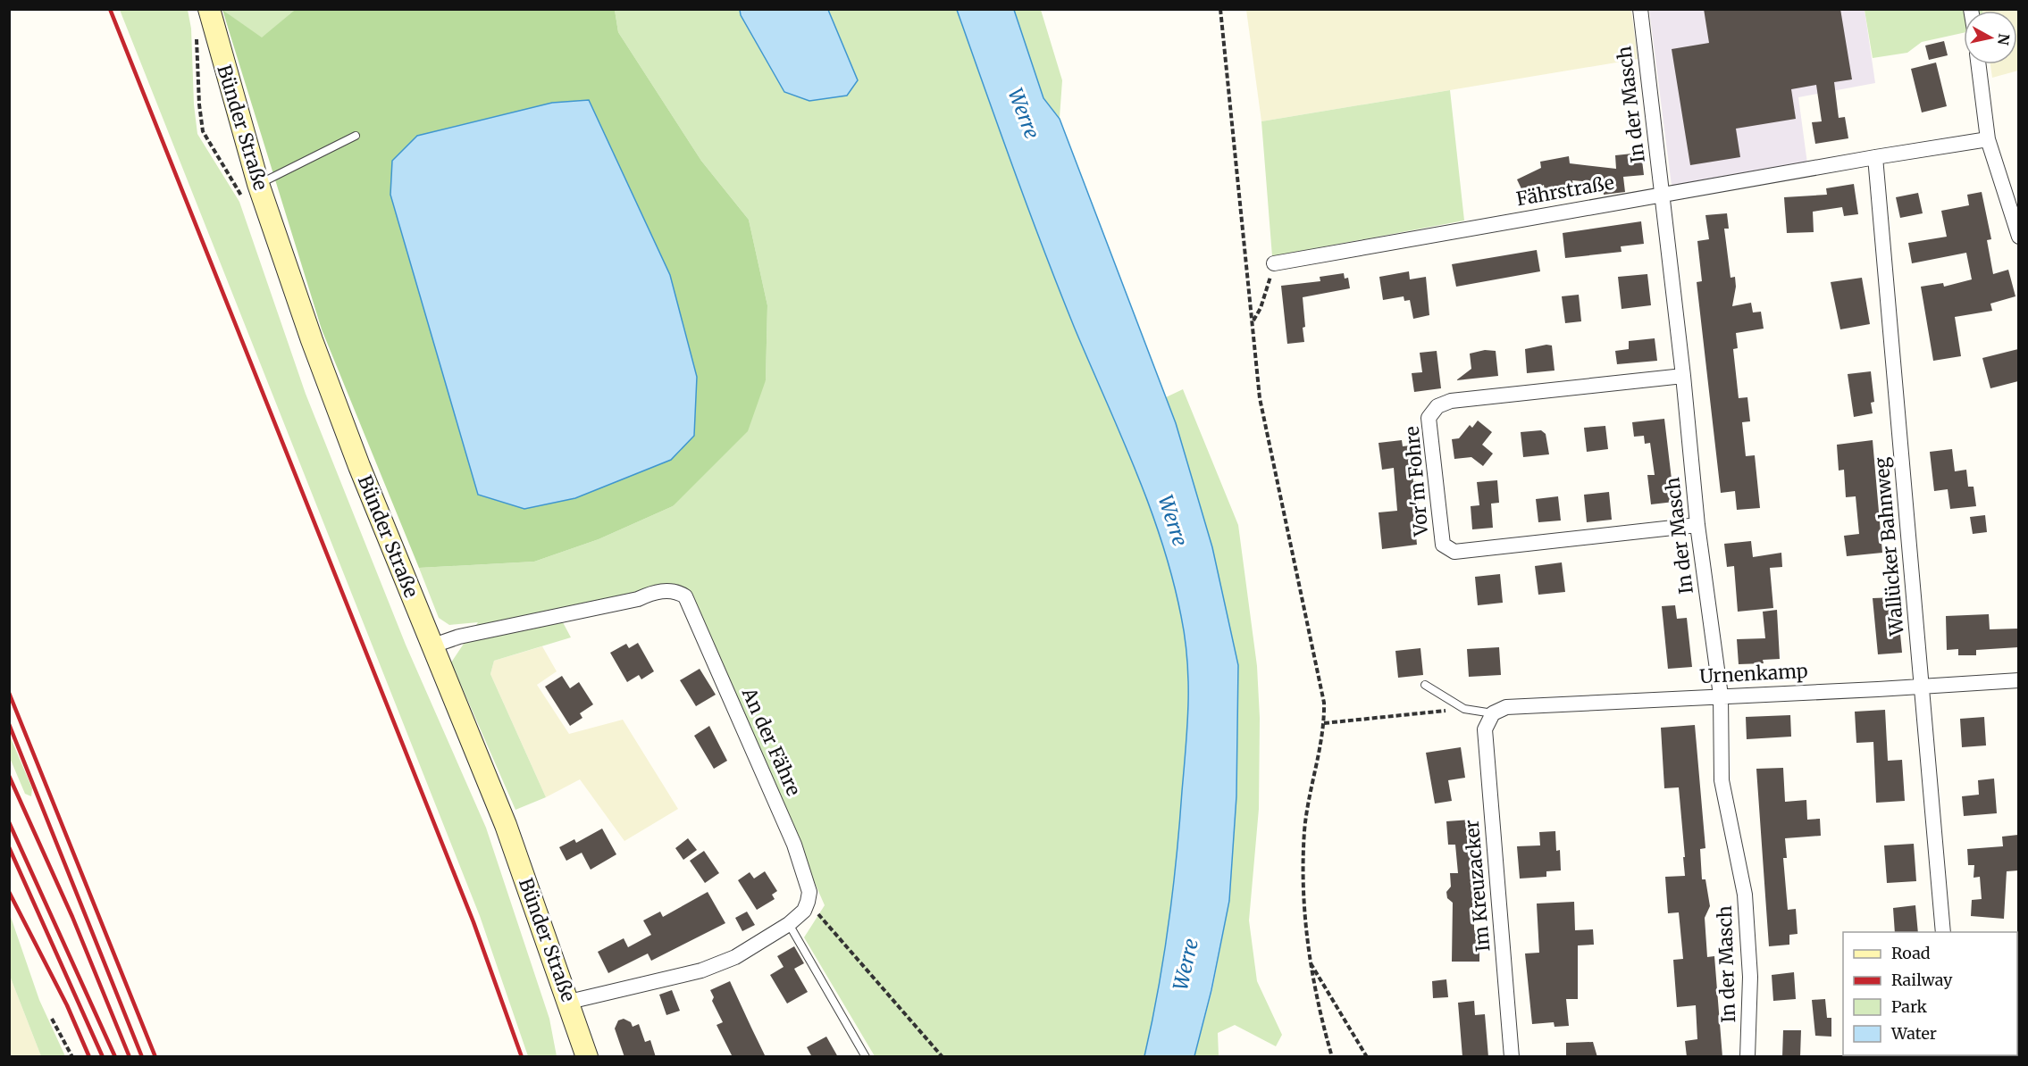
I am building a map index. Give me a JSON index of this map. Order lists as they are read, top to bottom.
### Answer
{
  "streets": {
    "main road": ["Bünder Straße"],
    "street": [
      "In der Masch",
      "Fährstraße",
      "Vor'm Fohre",
      "Wallücker Bahnweg",
      "Urnenkamp",
      "An der Fähre",
      "Im Kreuzacker"
    ]
  },
  "crossings": [
    ["In der Masch", "Fährstraße"],
    ["In der Masch", "Vor'm Fohre"],
    ["In der Masch", "Urnenkamp"],
    ["Bünder Straße", "An der Fähre"],
    ["Fährstraße", "Wallücker Bahnweg"],
    ["Wallücker Bahnweg", "Urnenkamp"],
    ["Urnenkamp", "Im Kreuzacker"]
  ],
  "water": ["Werre"],
  "legend": [
    "Road",
    "Railway",
    "Park",
    "Water"
  ],
  "north": "right"
}
